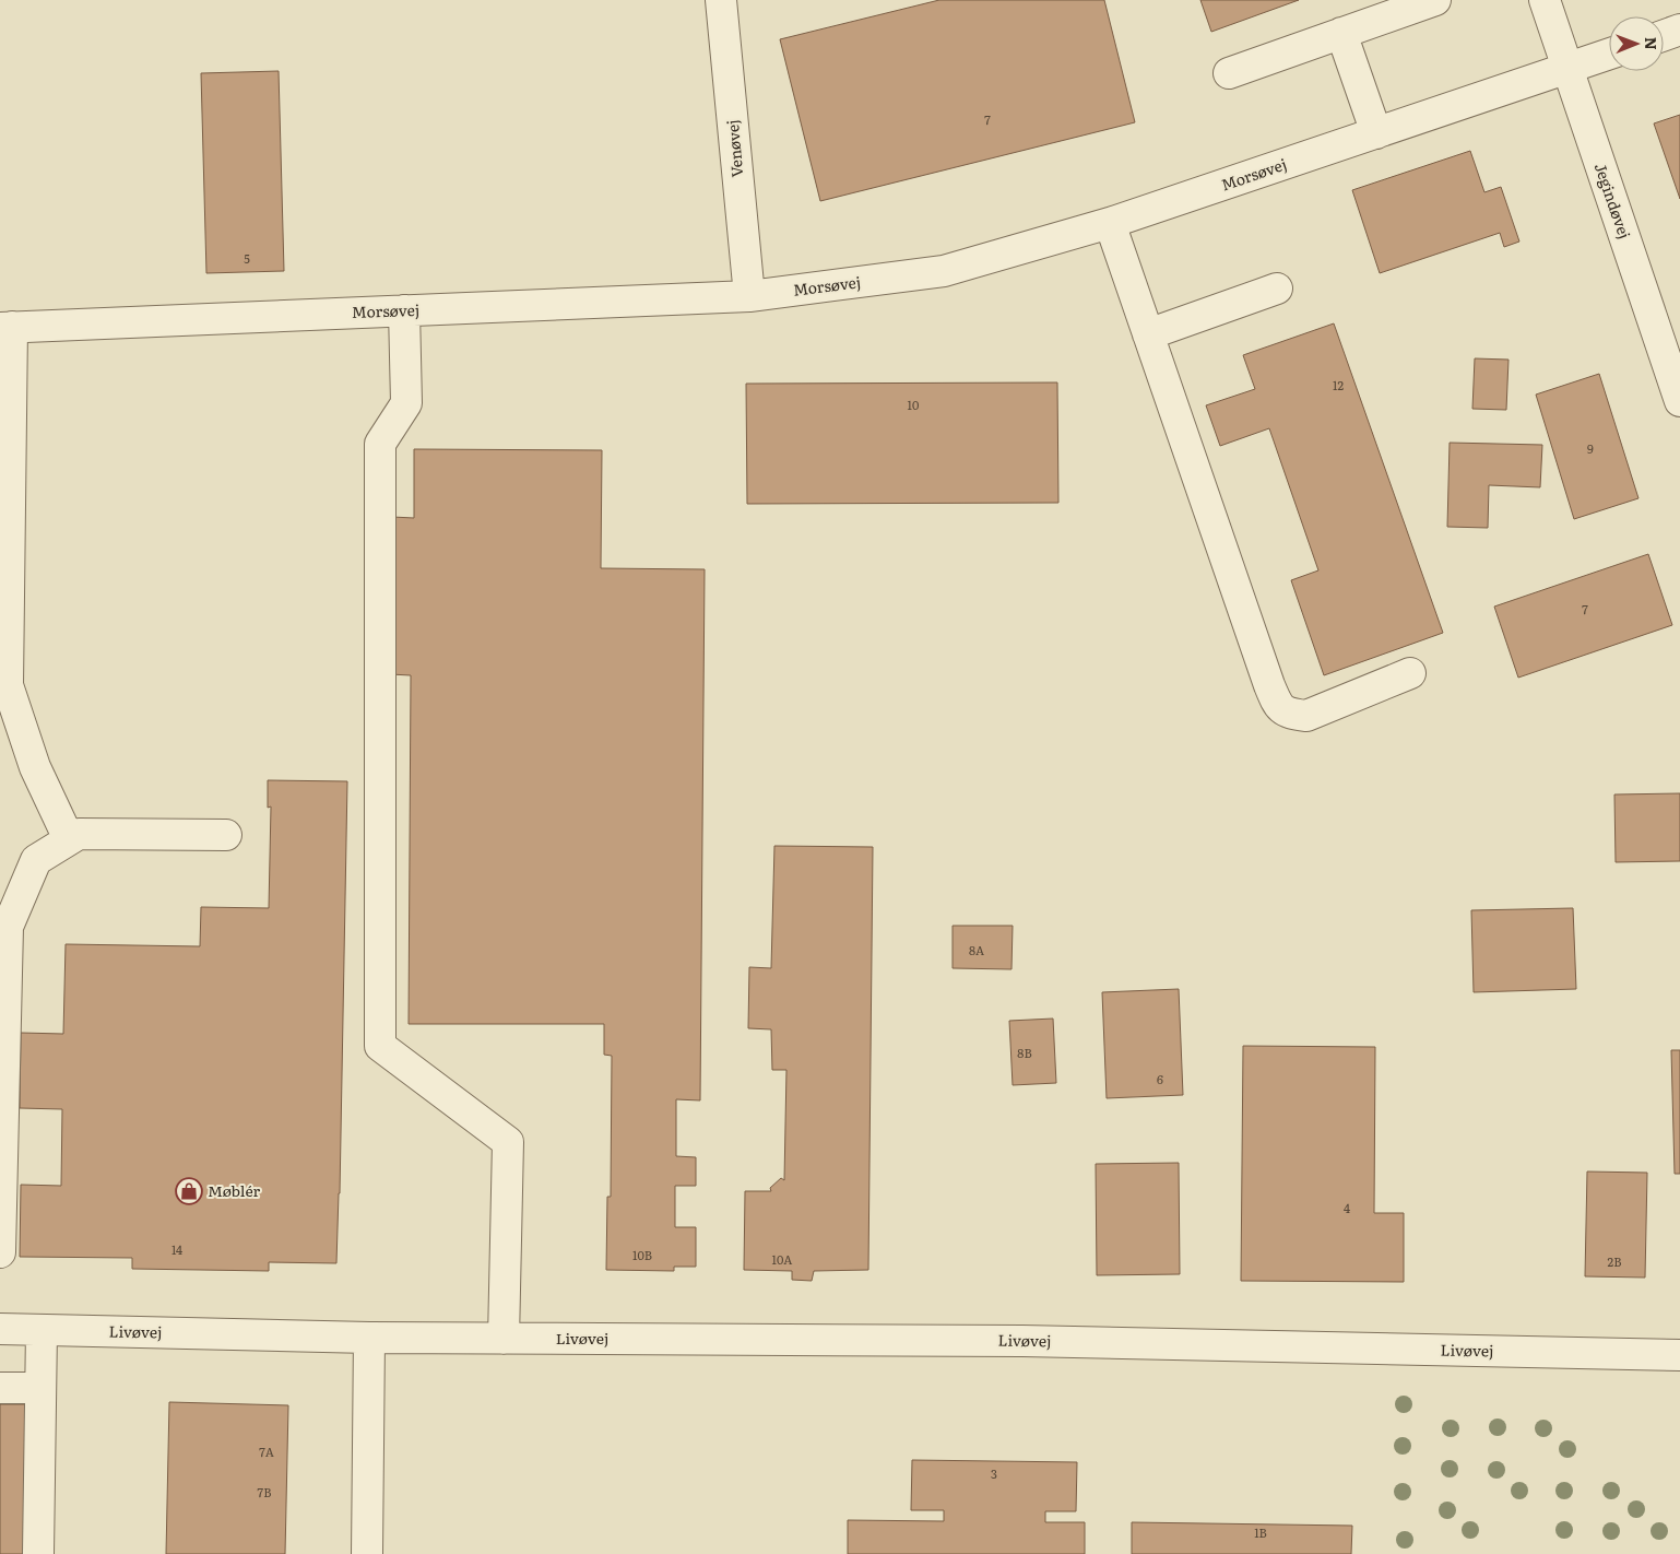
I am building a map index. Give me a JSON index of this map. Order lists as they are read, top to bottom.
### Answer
{
  "streets": {
    "street": [
      "Venøvej",
      "Morsøvej",
      "Jegindøvej",
      "Livøvej"
    ]
  },
  "crossings": [
    ["Venøvej", "Morsøvej"],
    ["Morsøvej", "Jegindøvej"]
  ],
  "places": {
    "shop": ["Møblér"]
  },
  "house_numbers": [
    "7",
    "5",
    "12",
    "10",
    "9",
    "7",
    "8A",
    "8B",
    "6",
    "4",
    "14",
    "10B",
    "10A",
    "2B",
    "7A",
    "3",
    "7B",
    "1B"
  ],
  "north": "right"
}
